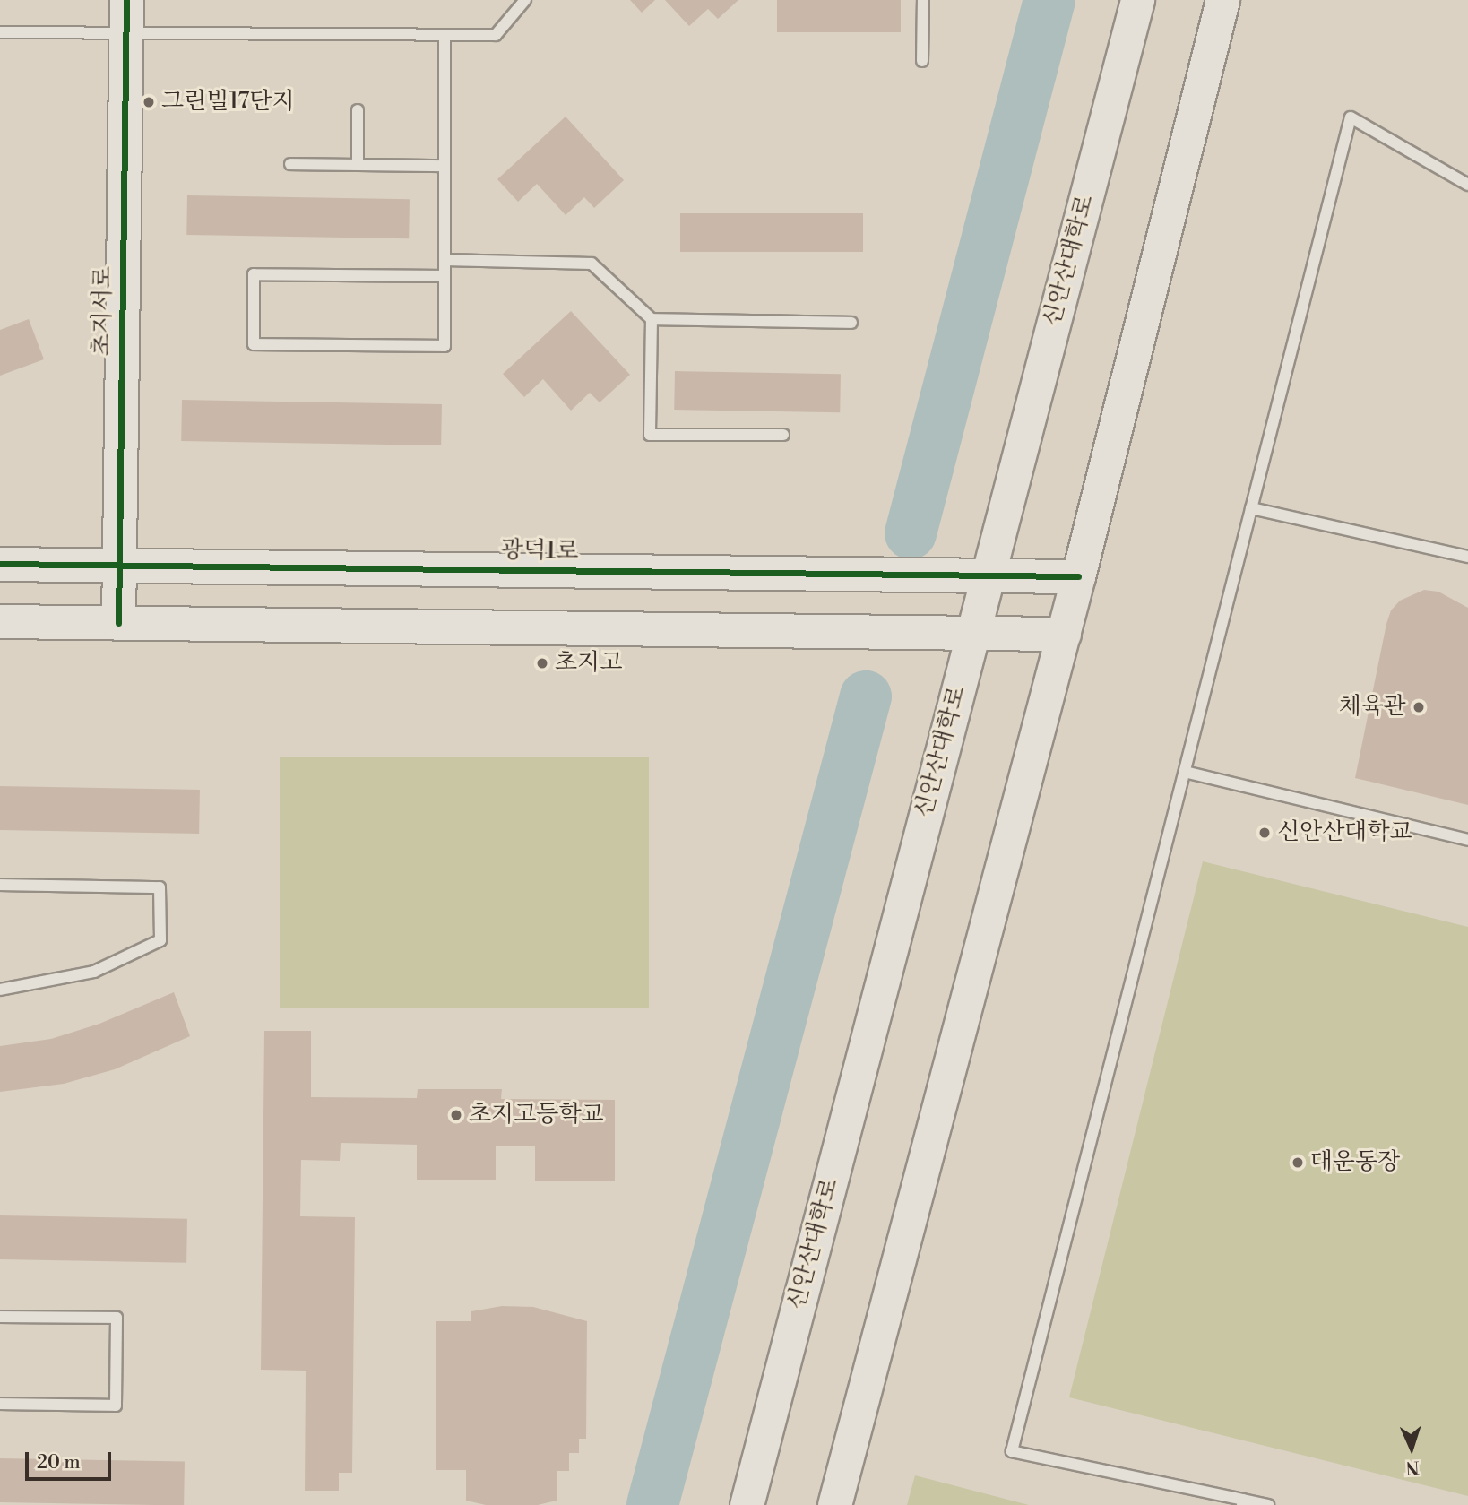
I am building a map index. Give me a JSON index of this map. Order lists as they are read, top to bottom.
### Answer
{
  "streets": {
    "main road": ["신안산대학로", "초지서로", "광덕1로"]
  },
  "crossings": [
    ["신안산대학로", "광덕1로"],
    ["초지서로", "광덕1로"]
  ],
  "places": [
    "그린빌17단지",
    "초지고",
    "체육관",
    "신안산대학교",
    "초지고등학교",
    "대운동장"
  ],
  "scale_bar": "20 m",
  "north": "bottom"
}
